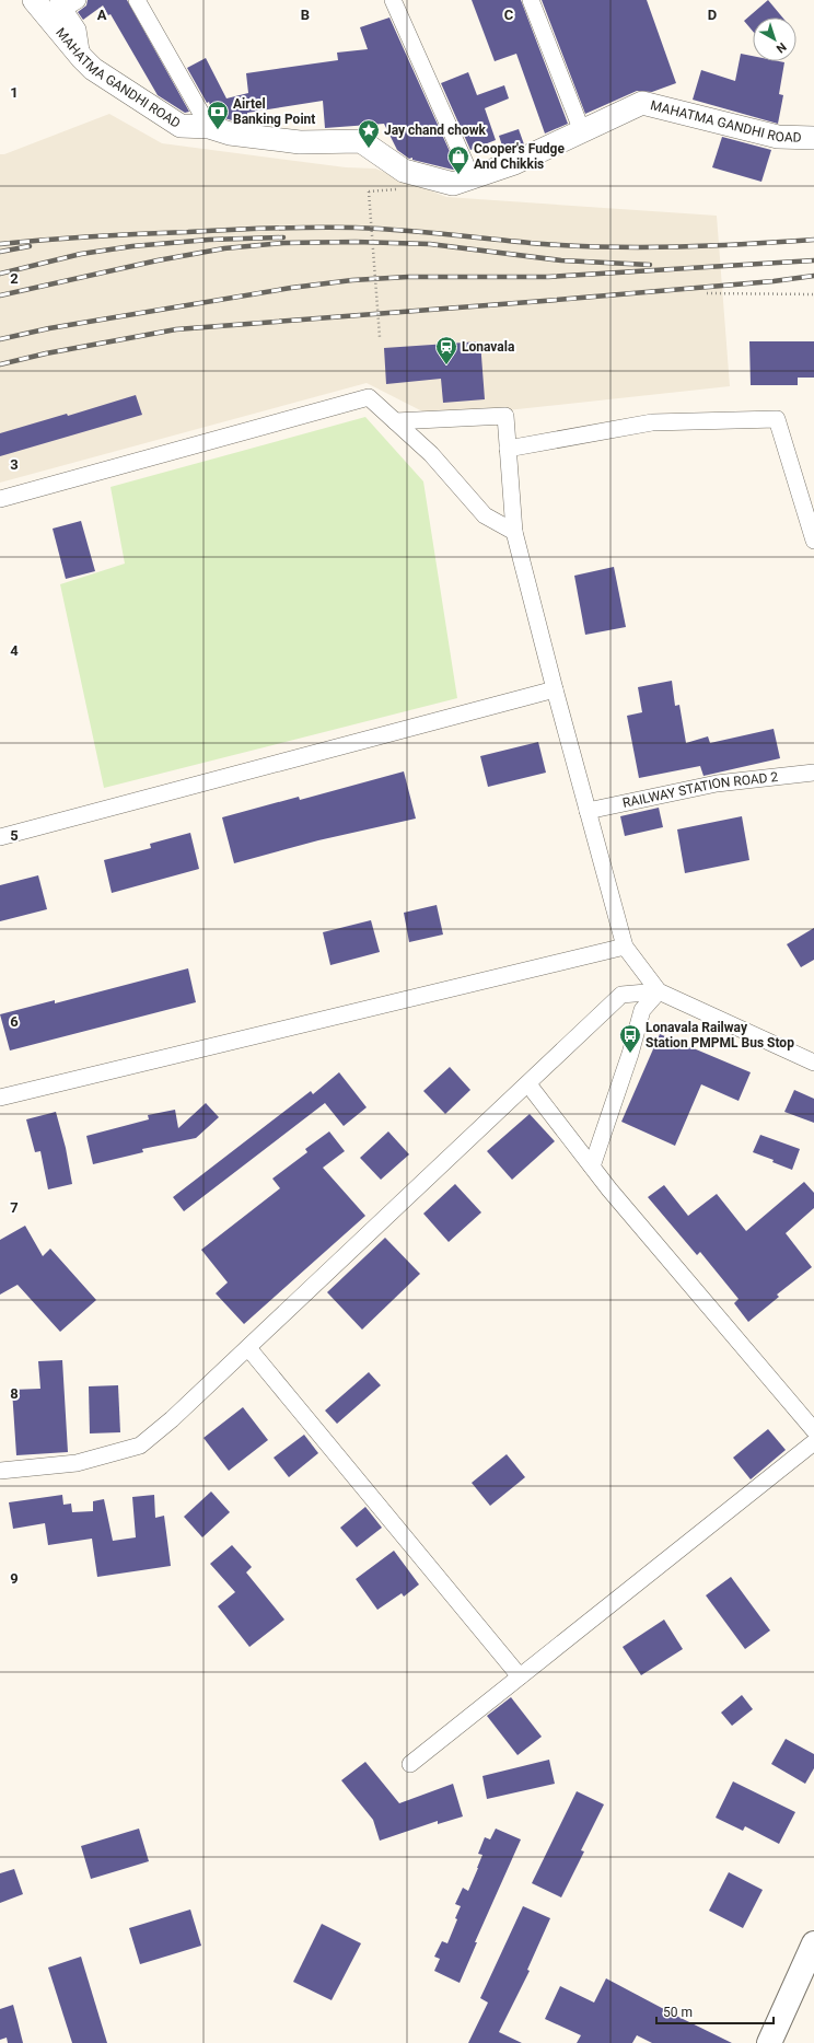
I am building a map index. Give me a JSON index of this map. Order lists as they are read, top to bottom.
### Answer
{
  "streets": {
    "main road": ["MAHATMA GANDHI ROAD"],
    "street": ["RAILWAY STATION ROAD 2"]
  },
  "places": {
    "bank": ["Airtel Banking Point"],
    "place": ["Jay chand chowk"],
    "shop": ["Cooper's Fudge And Chikkis"],
    "station": ["Lonavala"],
    "bus stop": ["Lonavala Railway Station PMPML Bus Stop"]
  },
  "scale_bar": "50 m",
  "north": "bottom right",
  "grid": {
    "columns": [
      "A",
      "B",
      "C",
      "D"
    ],
    "rows": [
      "1",
      "2",
      "3",
      "4",
      "5",
      "6",
      "7",
      "8",
      "9"
    ]
  }
}
